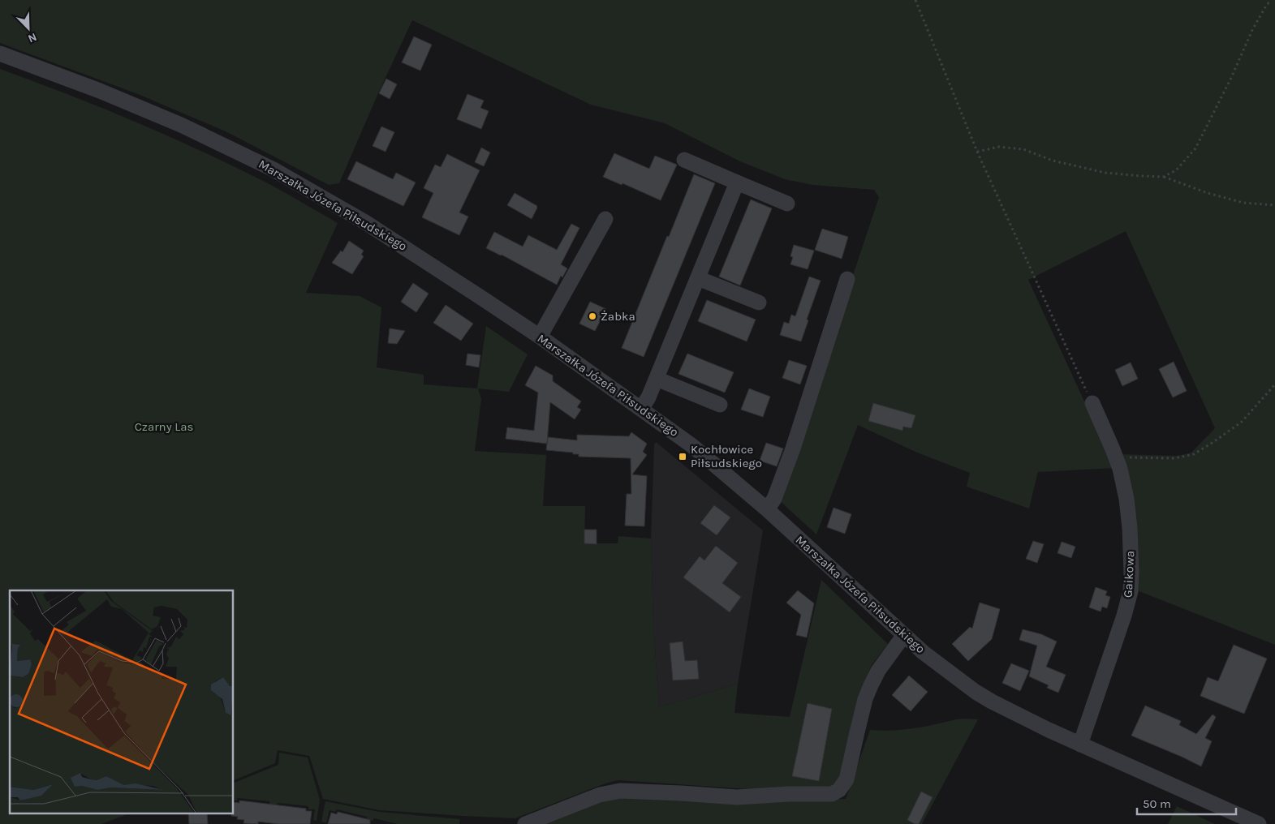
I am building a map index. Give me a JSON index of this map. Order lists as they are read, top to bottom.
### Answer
{
  "streets": {
    "street": ["Marszałka Józefa Piłsudskiego", "Gaikowa"]
  },
  "crossings": [
    ["Marszałka Józefa Piłsudskiego", "Gaikowa"]
  ],
  "parks": ["Czarny Las"],
  "places": {
    "other": ["Żabka"],
    "transit": ["Kochłowice Piłsudskiego"]
  },
  "scale_bar": "50 m",
  "north": "bottom right"
}
